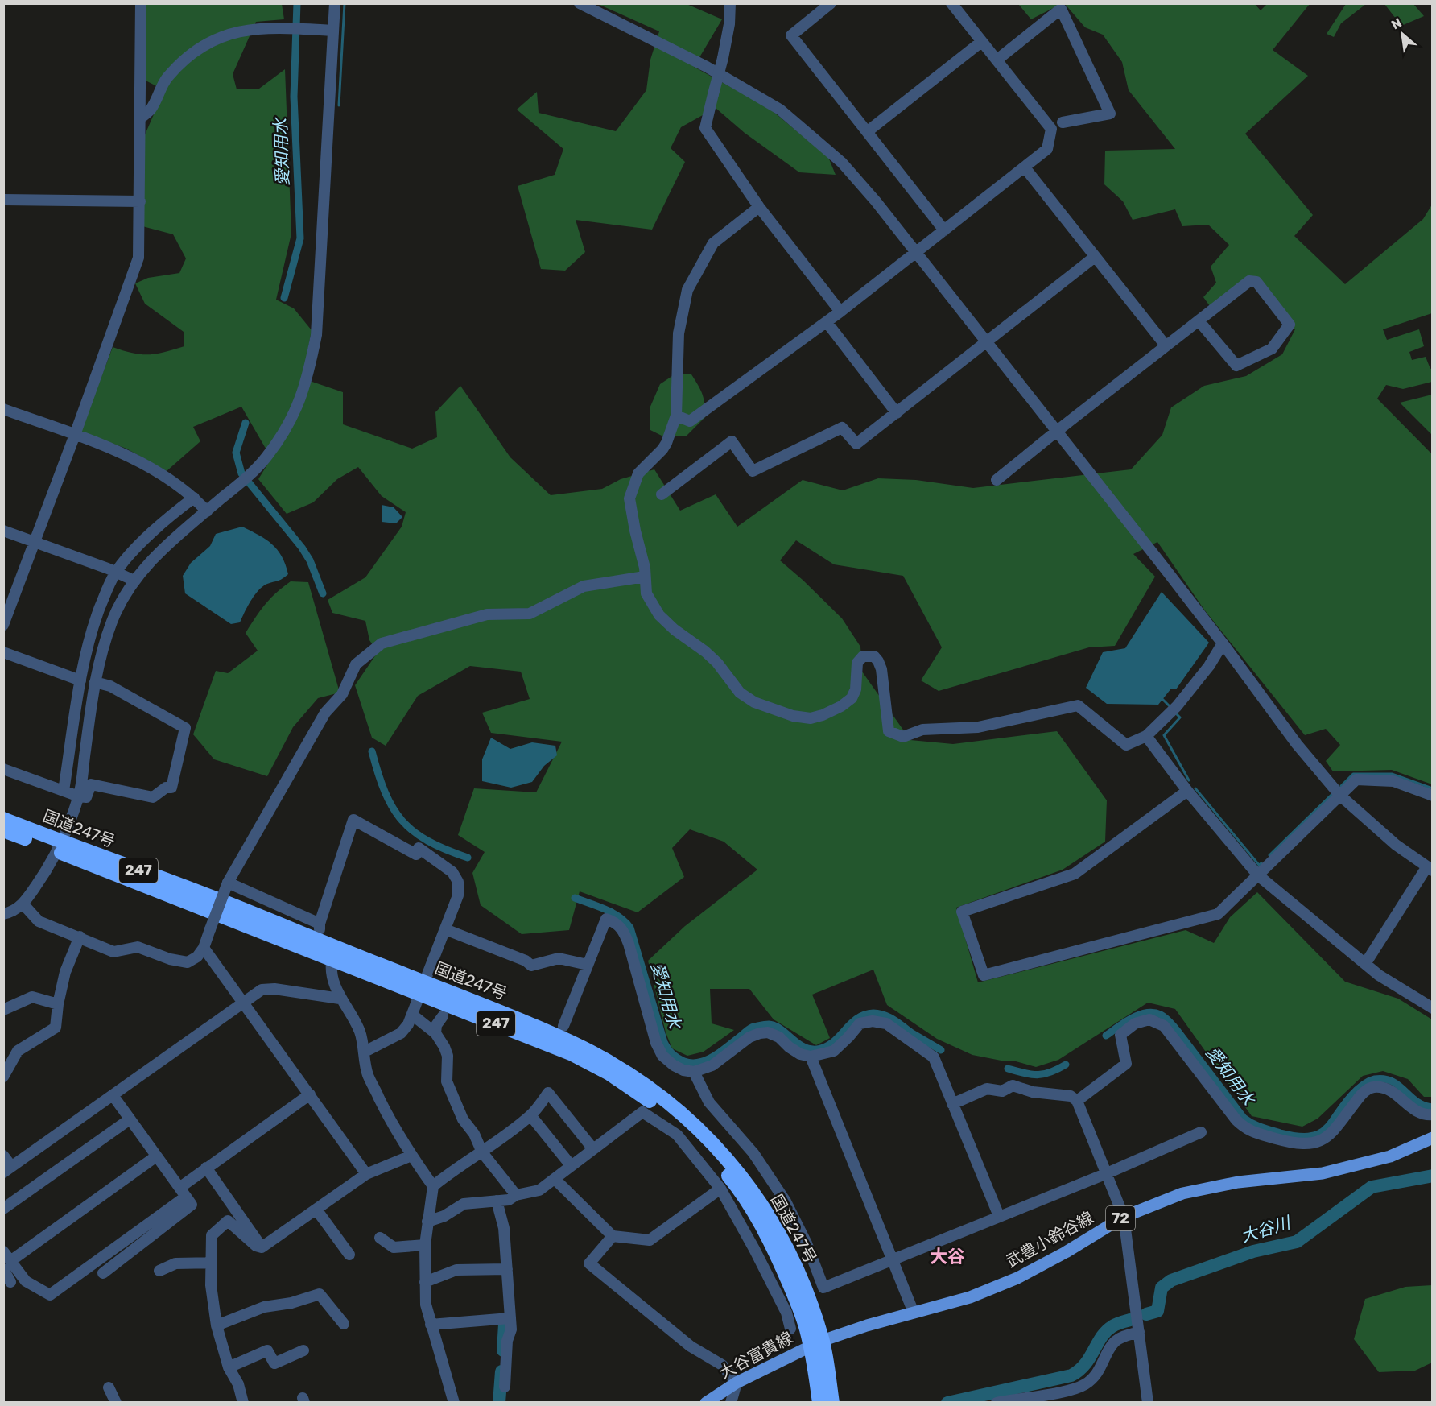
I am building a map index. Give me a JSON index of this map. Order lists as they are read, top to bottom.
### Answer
{
  "streets": {
    "highway": ["国道247号", "247"],
    "main road": ["72", "武豊小鈴谷線", "大谷富貴線"]
  },
  "crossings": [
    ["国道247号", "武豊小鈴谷線"],
    ["国道247号", "大谷富貴線"],
    ["武豊小鈴谷線", "大谷富貴線"]
  ],
  "districts": ["大谷"],
  "water": ["愛知用水", "大谷川"],
  "north": "top left"
}
